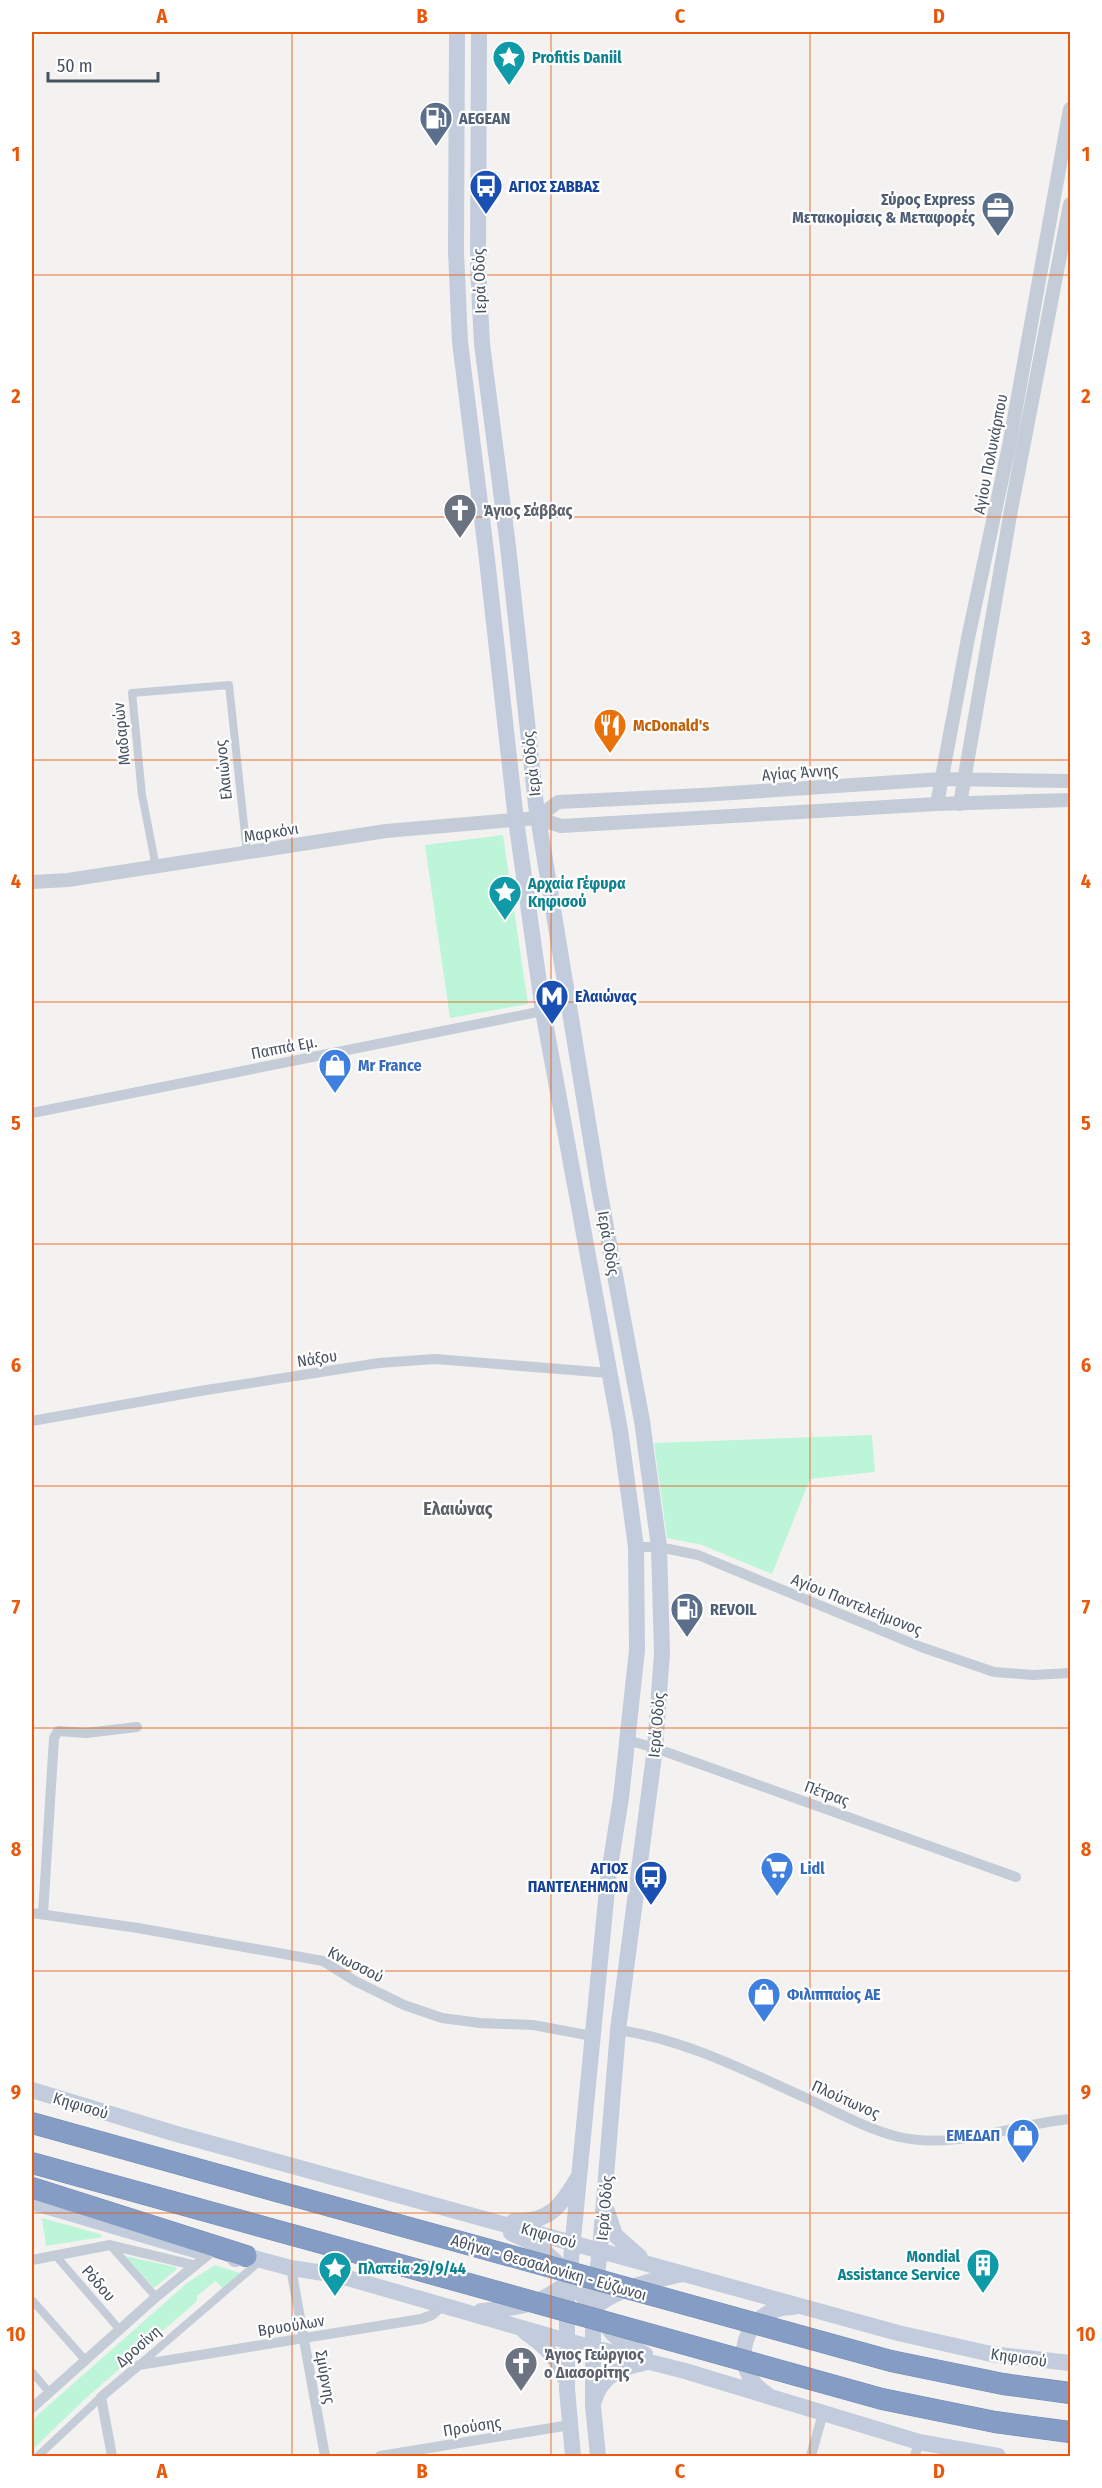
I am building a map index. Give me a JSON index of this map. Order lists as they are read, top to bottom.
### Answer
{
  "streets": {
    "highway": ["Αθήνα - Θεσσαλονίκη - Εύζωνοι"],
    "main road": ["Ιερά Οδός", "Κηφισού"],
    "street": [
      "Αγίου Πολυκάρπου",
      "Μαδαρών",
      "Ελαιώνος",
      "Αγίας Άννης",
      "Μαρκόνι",
      "Παππά Εμ.",
      "Νάξου",
      "Αγίου Παντελεήμονος",
      "Πέτρας",
      "Κνωσσού",
      "Πλούτωνος",
      "Ρόδου",
      "Βρυούλων",
      "Δροσίνη",
      "Σμύρνης",
      "Προύσης"
    ]
  },
  "crossings": [
    ["Ιερά Οδός", "Αγίας Άννης"],
    ["Ιερά Οδός", "Μαρκόνι"],
    ["Ιερά Οδός", "Παππά Εμ."],
    ["Ιερά Οδός", "Νάξου"],
    ["Ιερά Οδός", "Αγίου Παντελεήμονος"],
    ["Ιερά Οδός", "Πέτρας"],
    ["Ιερά Οδός", "Κνωσσού"],
    ["Ιερά Οδός", "Πλούτωνος"],
    ["Ιερά Οδός", "Κηφισού"],
    ["Ιερά Οδός", "Προύσης"],
    ["Αγίου Πολυκάρπου", "Αγίας Άννης"],
    ["Μαδαρών", "Ελαιώνος"],
    ["Μαδαρών", "Μαρκόνι"],
    ["Ελαιώνος", "Μαρκόνι"],
    ["Αγίας Άννης", "Μαρκόνι"],
    ["Ρόδου", "Δροσίνη"],
    ["Βρυούλων", "Δροσίνη"],
    ["Βρυούλων", "Σμύρνης"]
  ],
  "districts": ["Ελαιώνας"],
  "places": {
    "place": ["Profitis Daniil", "Αρχαία Γέφυρα Κηφισού", "Πλατεία 29/9/44"],
    "fuel station": ["AEGEAN", "REVOIL"],
    "bus stop": ["ΑΓΙΟΣ ΣΑΒΒΑΣ", "ΑΓΙΟΣ ΠΑΝΤΕΛΕΗΜΩΝ"],
    "office": ["Σύρος Express Μετακομίσεις & Μεταφορές"],
    "church": ["Άγιος Σάββας", "Άγιος Γεώργιος ο Διασορίτης"],
    "restaurant": ["McDonald's"],
    "metro station": ["Ελαιώνας"],
    "shop": ["Mr France", "Φιλιππαίος ΑΕ", "ΕΜΕΔΑΠ"],
    "supermarket": ["Lidl"],
    "building": ["Mondial Assistance Service"]
  },
  "scale_bar": "50 m",
  "grid": {
    "columns": [
      "A",
      "B",
      "C",
      "D"
    ],
    "rows": [
      "1",
      "2",
      "3",
      "4",
      "5",
      "6",
      "7",
      "8",
      "9",
      "10"
    ]
  }
}
